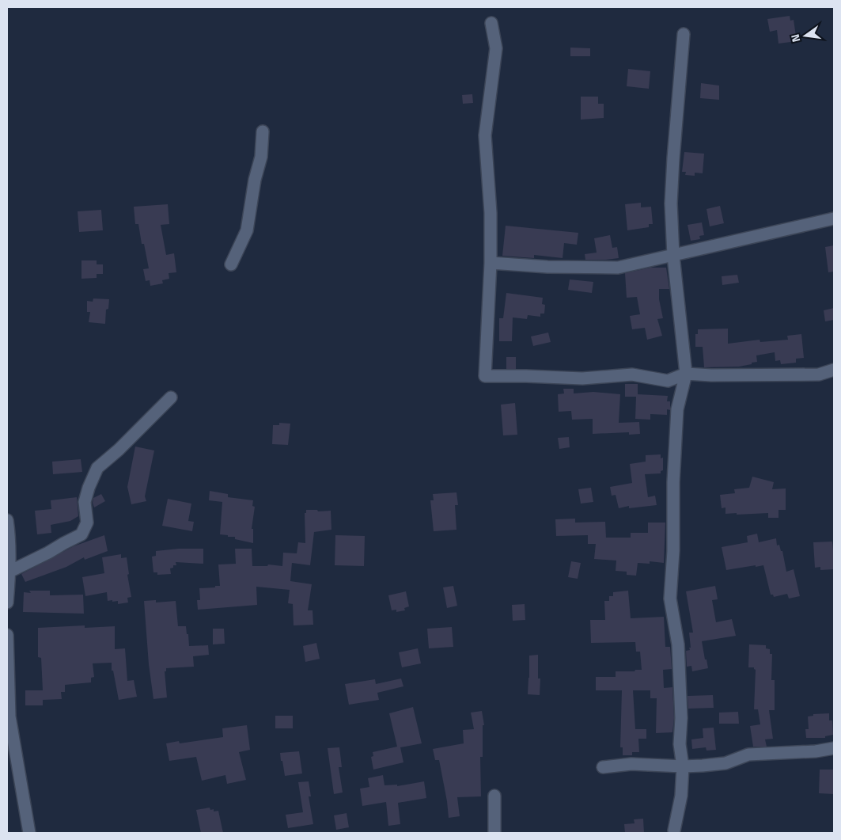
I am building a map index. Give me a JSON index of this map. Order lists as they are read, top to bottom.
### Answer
{
  "north": "left"
}
